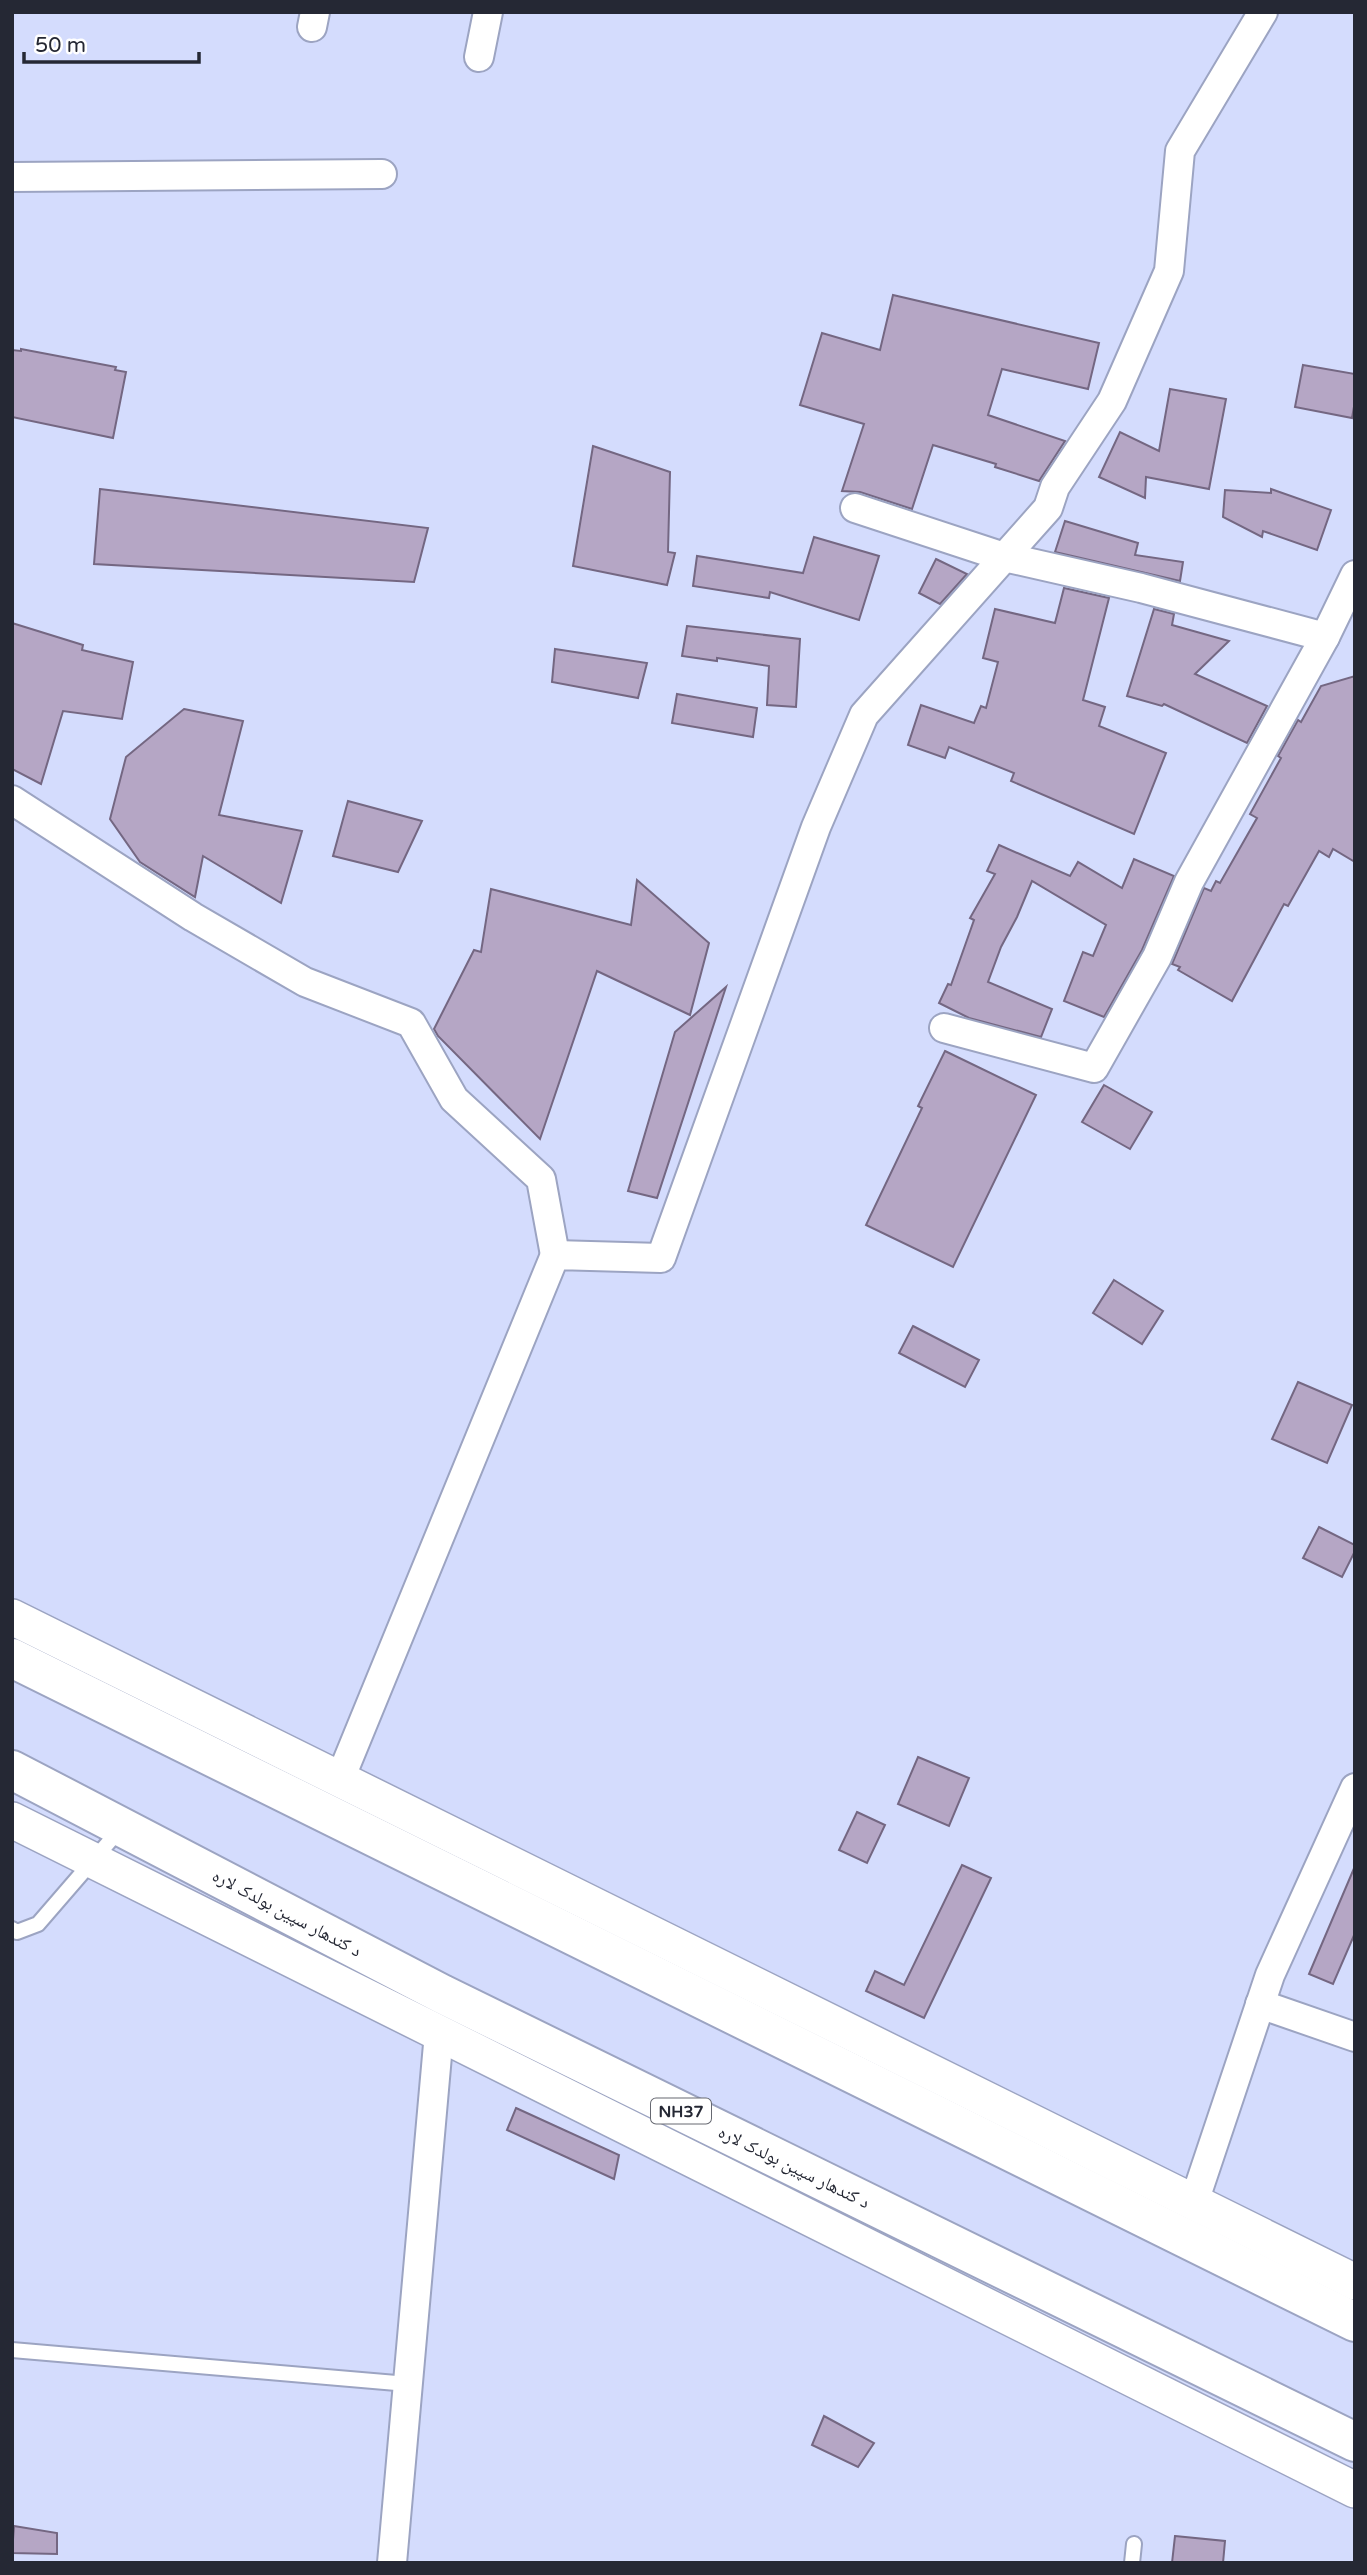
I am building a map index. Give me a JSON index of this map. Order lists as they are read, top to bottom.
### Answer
{
  "streets": {
    "highway": ["د کندهار سپین بولدک لاره", "NH37"]
  },
  "scale_bar": "50 m"
}
